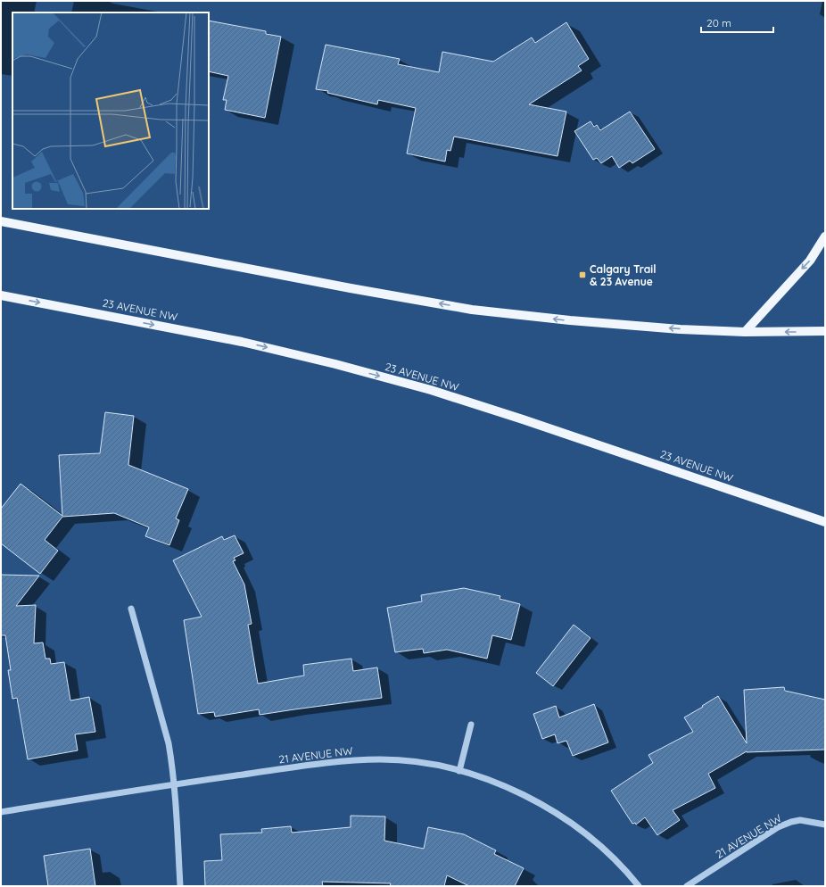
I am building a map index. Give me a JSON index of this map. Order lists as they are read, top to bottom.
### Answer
{
  "streets": {
    "main road": ["23 AVENUE NW"],
    "street": ["21 AVENUE NW"]
  },
  "places": {
    "transit": ["Calgary Trail & 23 Avenue"]
  },
  "scale_bar": "20 m"
}
